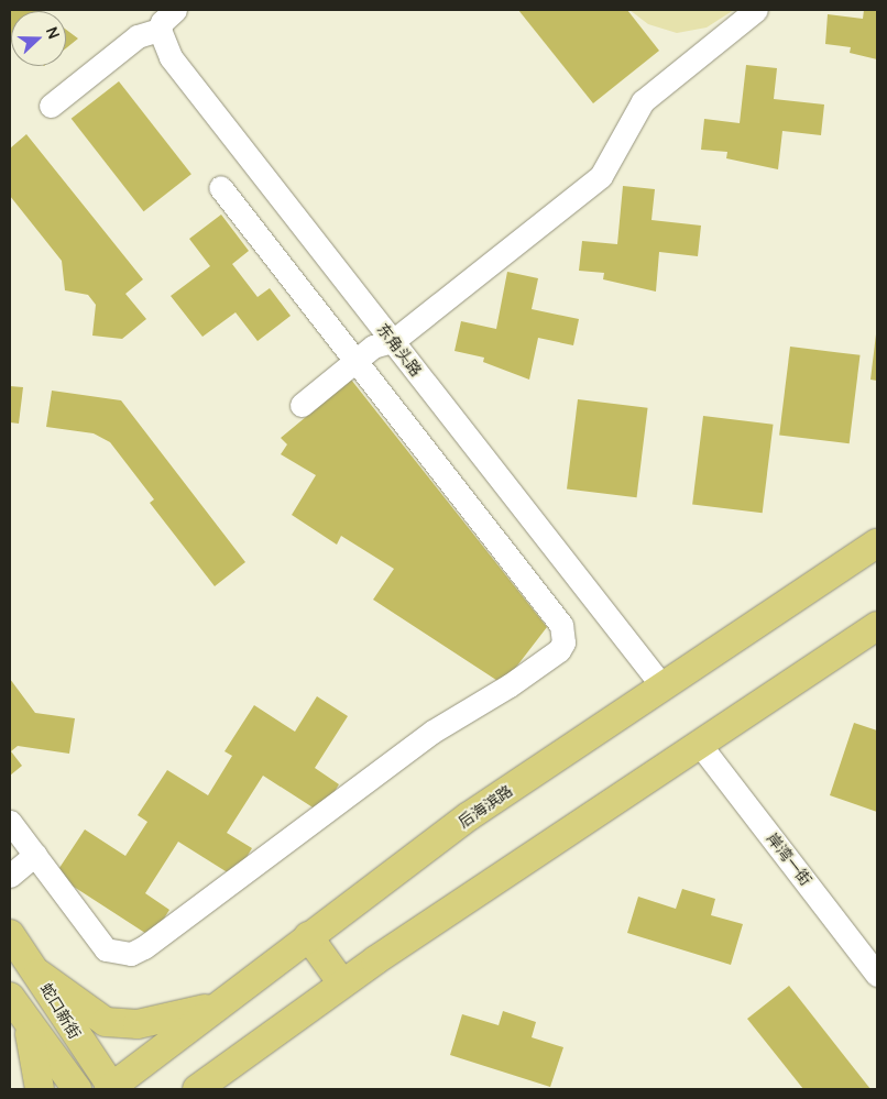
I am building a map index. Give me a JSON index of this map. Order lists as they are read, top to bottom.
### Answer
{
  "streets": {
    "main road": ["后海滨路", "蛇口新街"],
    "street": ["东角头路", "岸湾一街"]
  },
  "crossings": [
    ["东角头路", "后海滨路"],
    ["后海滨路", "蛇口新街"]
  ],
  "north": "right"
}
